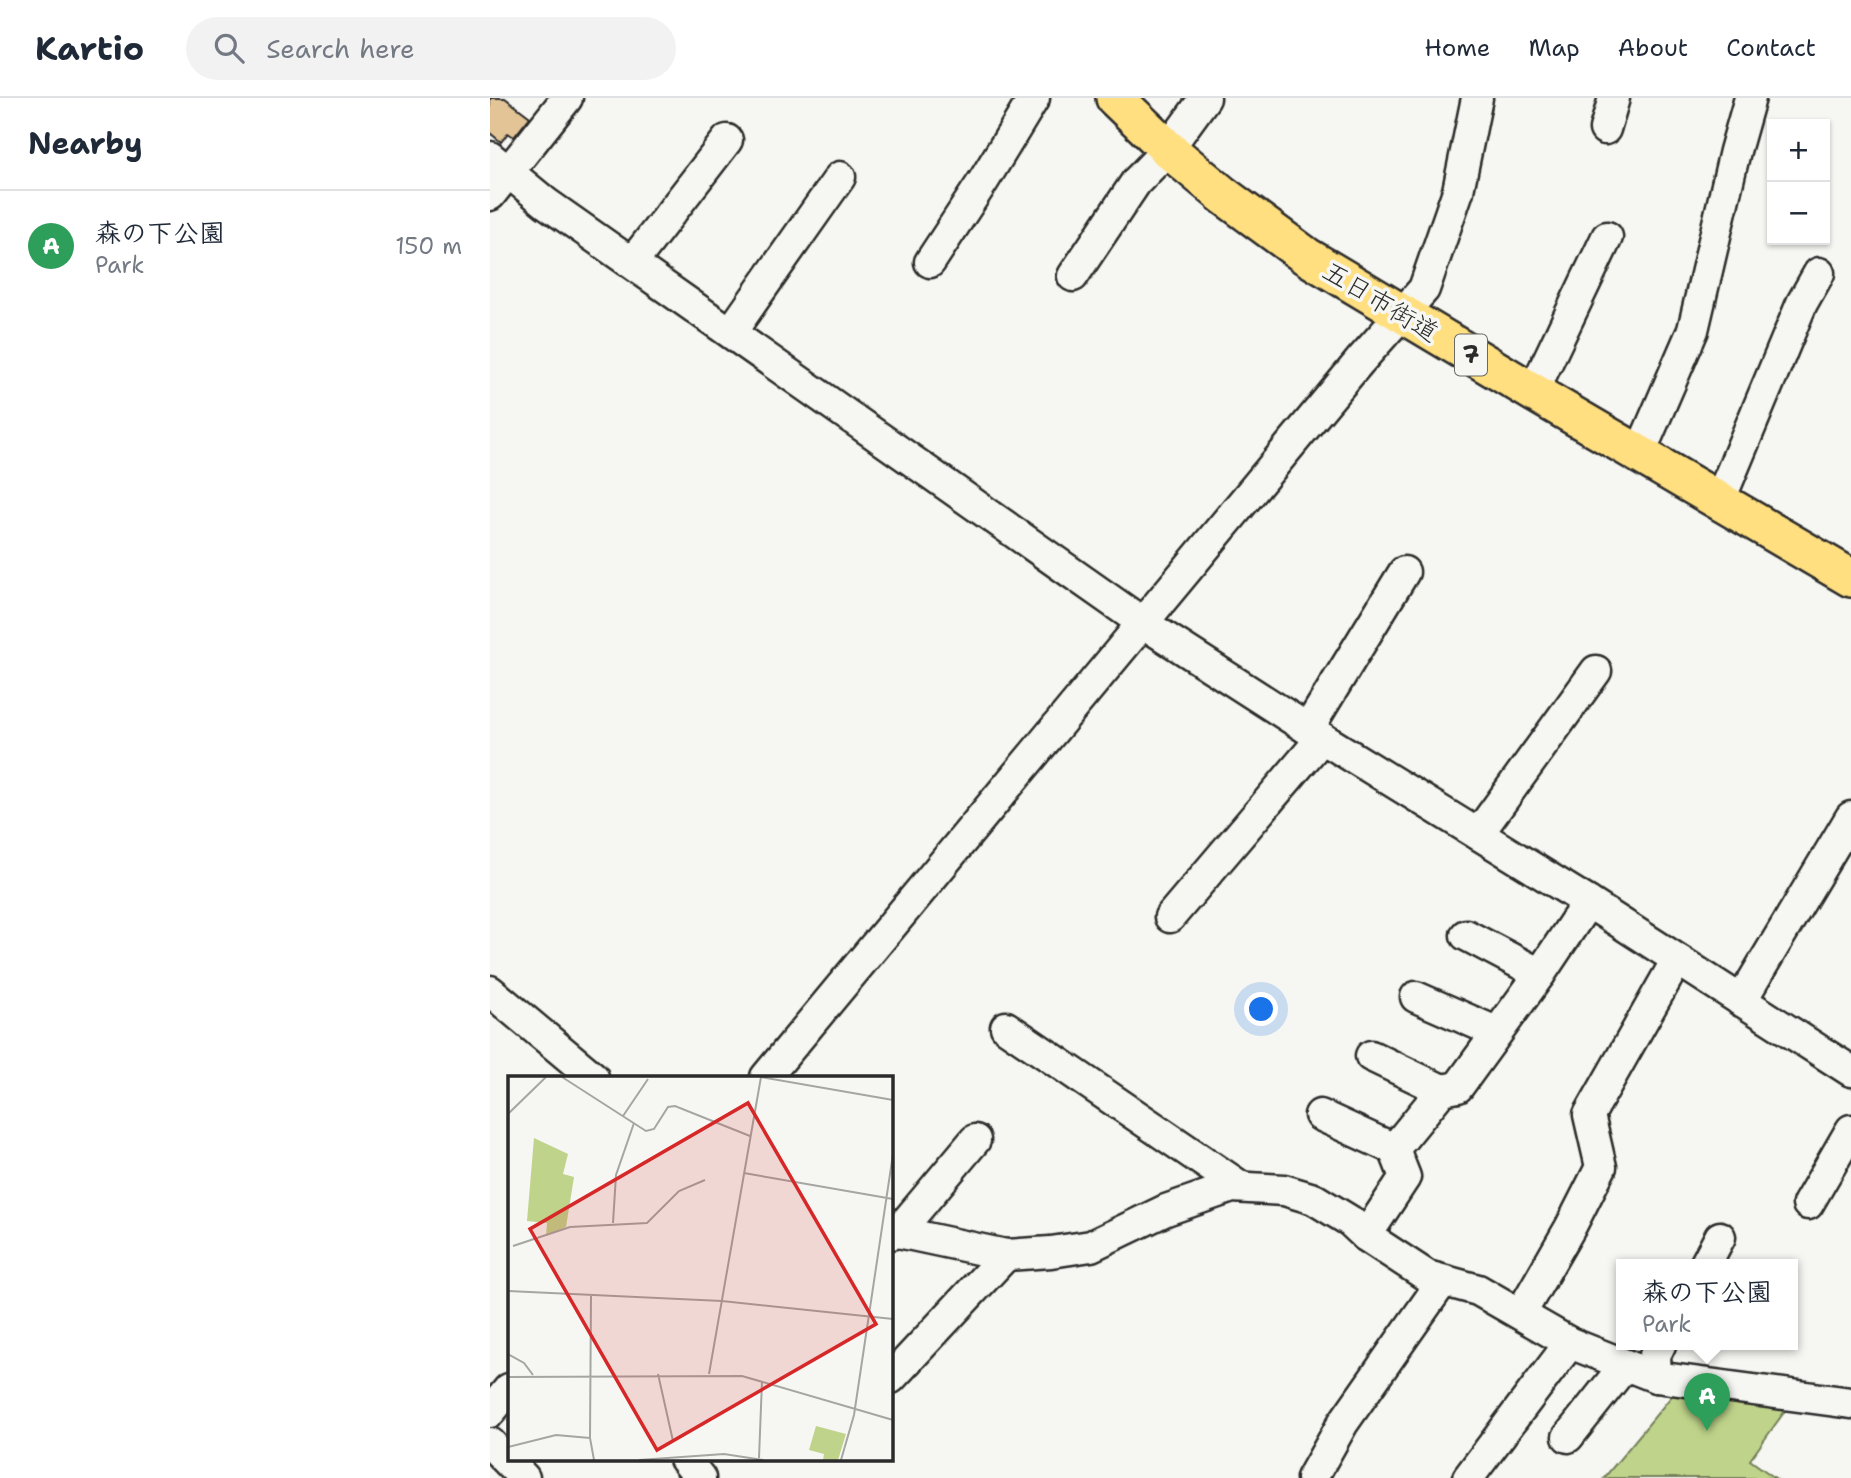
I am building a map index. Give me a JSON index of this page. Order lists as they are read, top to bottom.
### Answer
{
  "streets": {
    "main road": ["五日市街道", "7"]
  },
  "page": {
    "header": "Kartio",
    "search": "Search here",
    "nav": [
      "Home",
      "Map",
      "About",
      "Contact"
    ],
    "heading": "Nearby",
    "map_buttons": ["+", "−"],
    "list": [
      {
        "mark": "A",
        "name": "森の下公園",
        "note": "Park",
        "value": "150 m"
      }
    ],
    "popup": ["森の下公園", "Park"],
    "pins": "A"
  }
}
